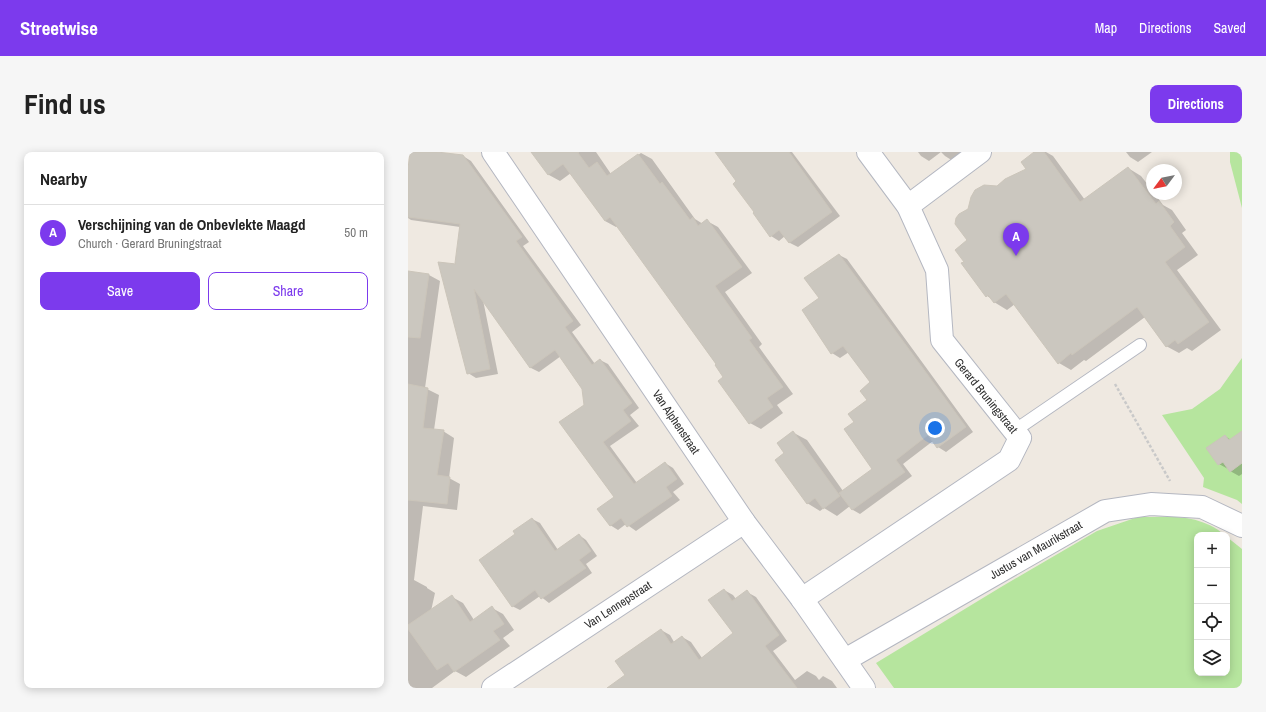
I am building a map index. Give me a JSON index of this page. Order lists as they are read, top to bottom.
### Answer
{
  "streets": {
    "street": [
      "Gerard Bruningstraat",
      "Van Alphenstraat",
      "Justus van Maurikstraat",
      "Van Lennepstraat"
    ]
  },
  "crossings": [
    ["Gerard Bruningstraat", "Van Alphenstraat"],
    ["Van Alphenstraat", "Justus van Maurikstraat"],
    ["Van Alphenstraat", "Van Lennepstraat"]
  ],
  "north": "bottom left",
  "page": {
    "header": "Streetwise",
    "nav": ["Map", "Directions", "Saved"],
    "title": "Find us",
    "buttons": [
      "Directions",
      ["Save", "Share"]
    ],
    "heading": "Nearby",
    "list": [
      {
        "mark": "A",
        "name": "Verschijning van de Onbevlekte Maagd",
        "note": "Church · Gerard Bruningstraat",
        "value": "50 m"
      }
    ],
    "pins": "A",
    "map_buttons": ["+", "−"]
  }
}
